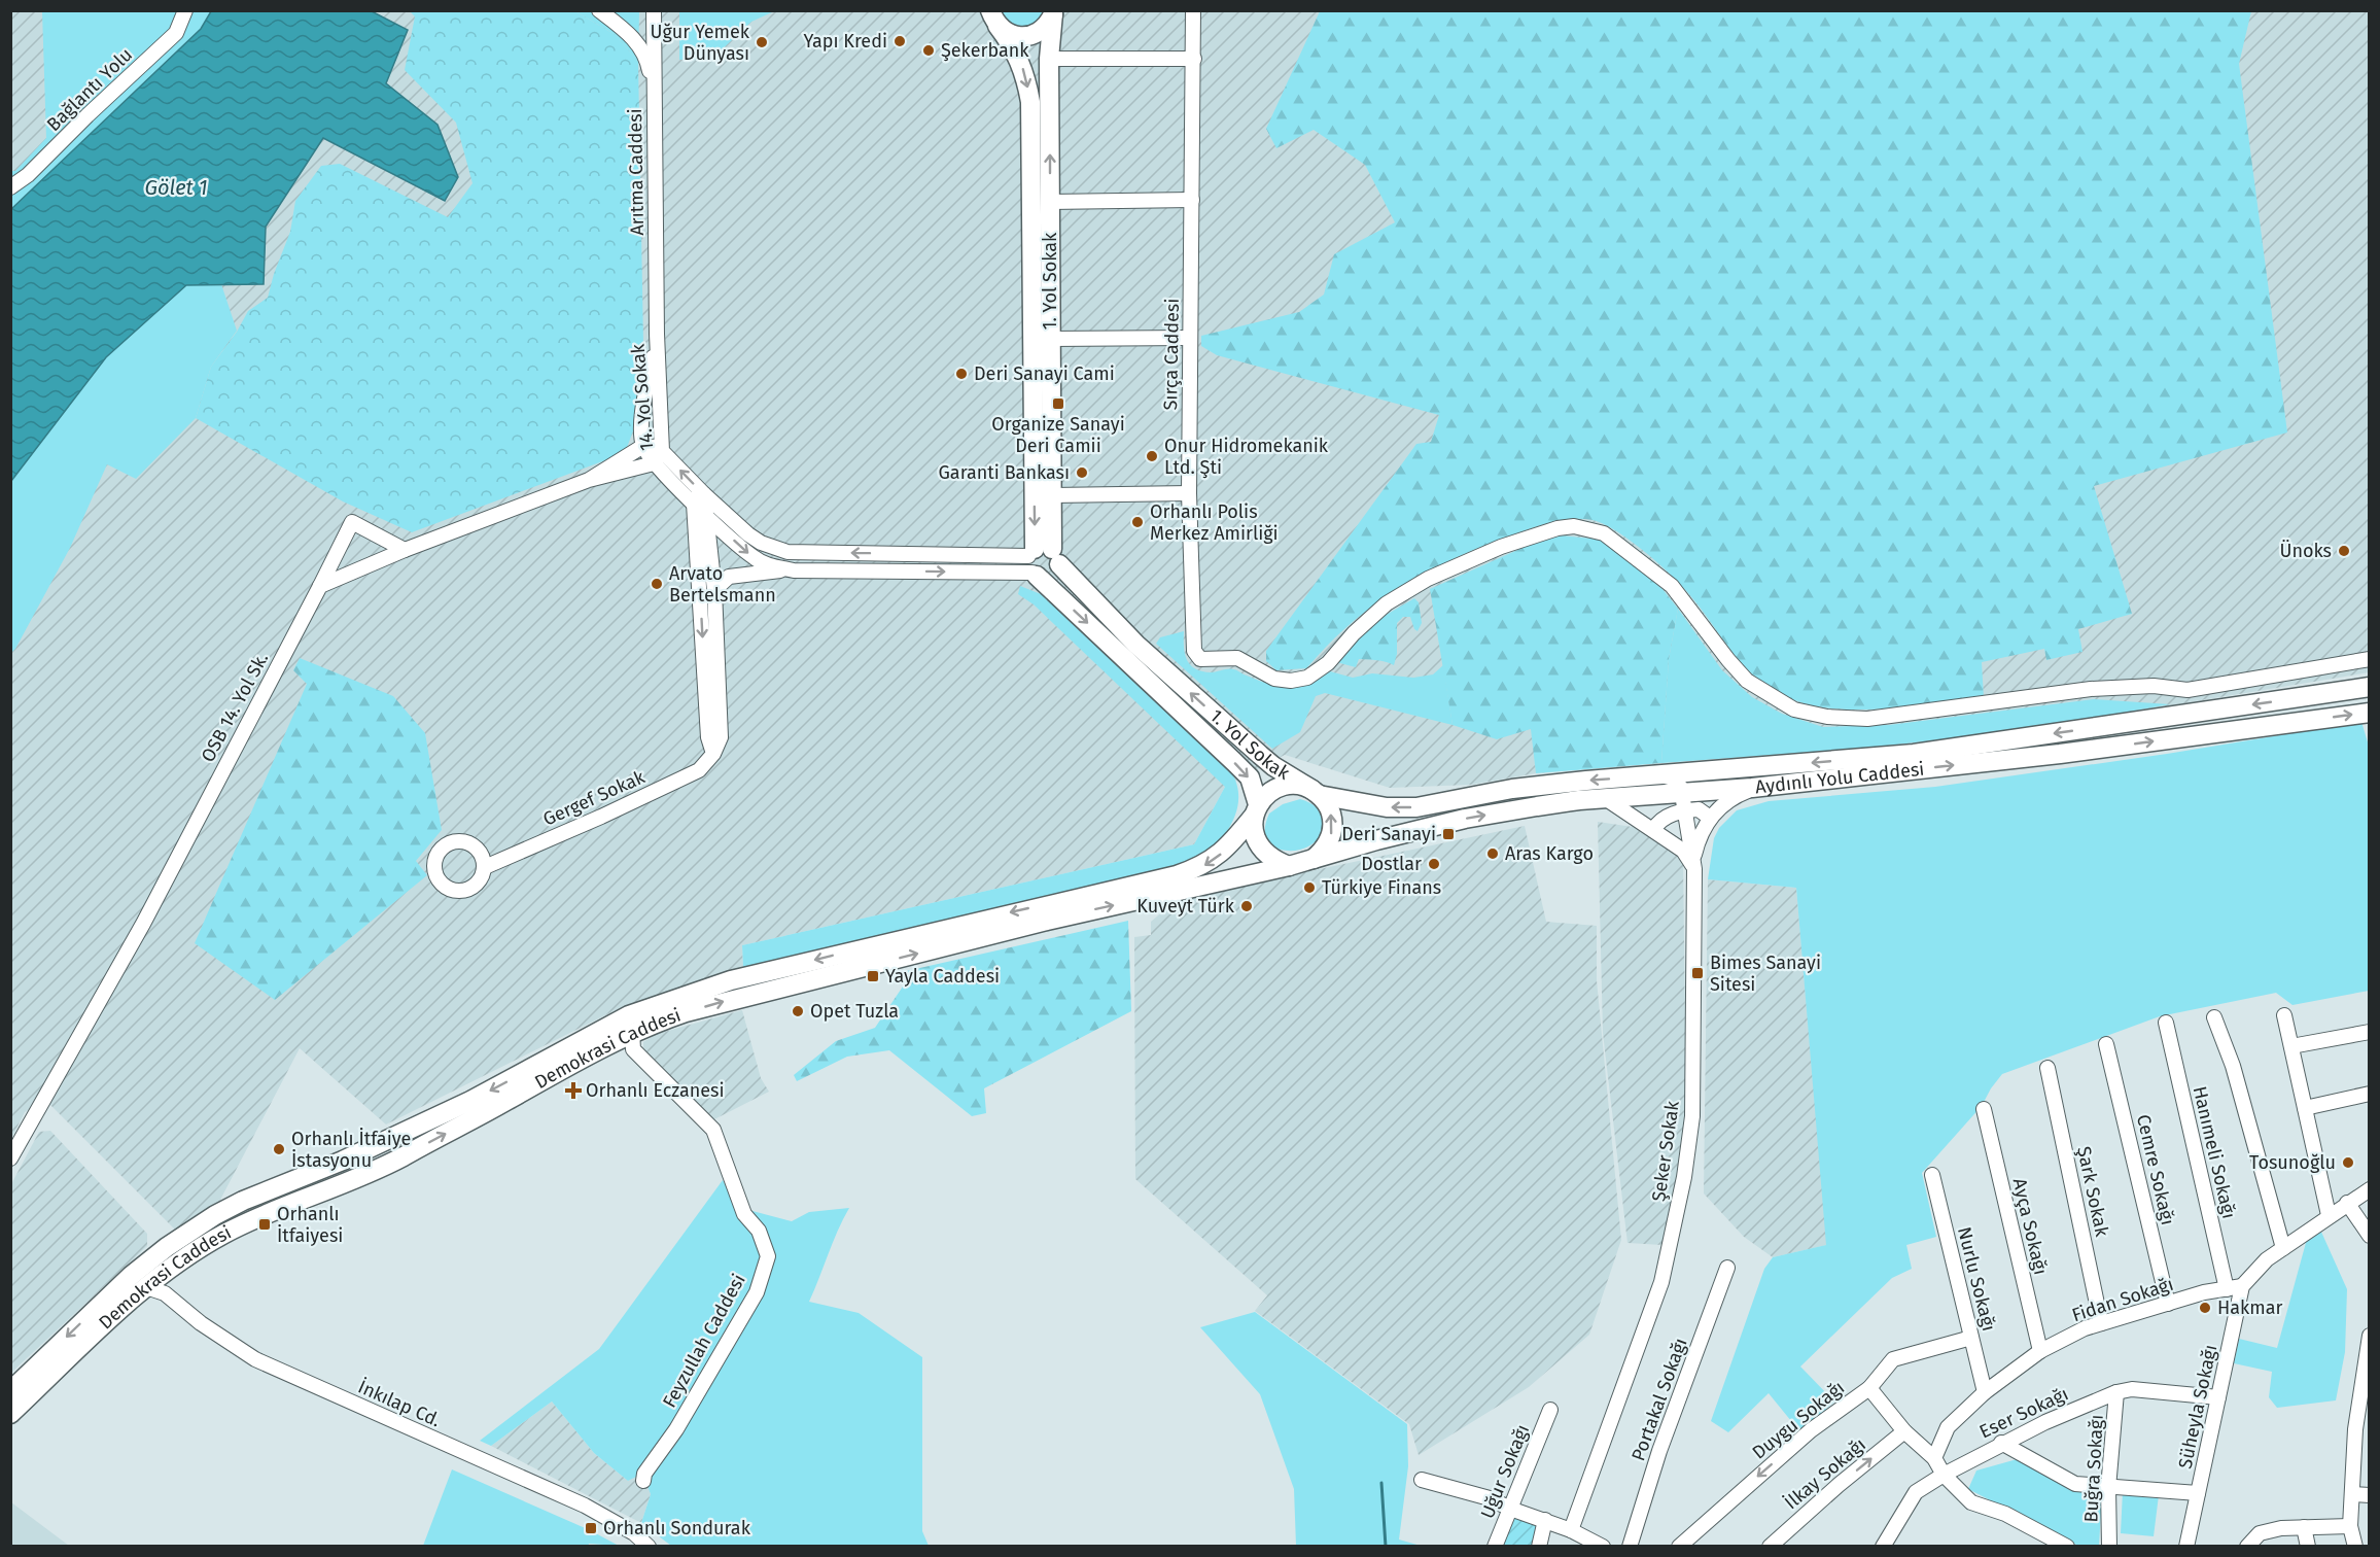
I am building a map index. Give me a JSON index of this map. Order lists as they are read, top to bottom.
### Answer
{
  "streets": {
    "main road": ["1. Yol Sokak", "Aydınlı Yolu Caddesi", "Demokrasi Caddesi"],
    "street": [
      "Bağlantı Yolu",
      "Arıtma Caddesi",
      "Sırça Caddesi",
      "14. Yol Sokak",
      "OSB 14. Yol Sk.",
      "Gergef Sokak",
      "Şeker Sokak",
      "Hanımeli Sokağı",
      "Cemre Sokağı",
      "Şark Sokak",
      "Ayça Sokağı",
      "Nurlu Sokağı",
      "Fidan Sokağı",
      "Feyzullah Caddesi",
      "Portakal Sokağı",
      "İnkılap Cd.",
      "Süheyla Sokağı",
      "Eser Sokağı",
      "Duygu Sokağı",
      "Buğra Sokağı",
      "Uğur Sokağı",
      "İlkay Sokağı"
    ]
  },
  "crossings": [
    ["Arıtma Caddesi", "14. Yol Sokak"],
    ["1. Yol Sokak", "14. Yol Sokak"],
    ["1. Yol Sokak", "Aydınlı Yolu Caddesi"],
    ["1. Yol Sokak", "Demokrasi Caddesi"],
    ["Aydınlı Yolu Caddesi", "Demokrasi Caddesi"],
    ["Aydınlı Yolu Caddesi", "Şeker Sokak"],
    ["Demokrasi Caddesi", "Feyzullah Caddesi"],
    ["Demokrasi Caddesi", "İnkılap Cd."],
    ["Hanımeli Sokağı", "Fidan Sokağı"],
    ["Cemre Sokağı", "Fidan Sokağı"],
    ["Şark Sokak", "Fidan Sokağı"],
    ["Ayça Sokağı", "Fidan Sokağı"],
    ["Nurlu Sokağı", "Fidan Sokağı"],
    ["Fidan Sokağı", "Süheyla Sokağı"],
    ["Fidan Sokağı", "Duygu Sokağı"],
    ["Süheyla Sokağı", "Eser Sokağı"],
    ["Eser Sokağı", "Buğra Sokağı"],
    ["Duygu Sokağı", "İlkay Sokağı"]
  ],
  "one_way": ["Duygu Sokağı", "İlkay Sokağı"],
  "water": ["Gölet 1"],
  "places": {
    "other": [
      "Yapı Kredi",
      "Uğur Yemek Dünyası",
      "Şekerbank",
      "Deri Sanayi Cami",
      "Onur Hidromekanik Ltd. Şti",
      "Garanti Bankası",
      "Orhanlı Polis Merkez Amirliği",
      "Ünoks",
      "Arvato Bertelsmann",
      "Aras Kargo",
      "Dostlar",
      "Türkiye Finans",
      "Kuveyt Türk",
      "Opet Tuzla",
      "Orhanlı İtfaiye İstasyonu",
      "Tosunoğlu",
      "Hakmar"
    ],
    "transit": [
      "Organize Sanayi Deri Camii",
      "Deri Sanayi",
      "Bimes Sanayi Sitesi",
      "Yayla Caddesi",
      "Orhanlı İtfaiyesi",
      "Orhanlı Sondurak"
    ],
    "health": ["Orhanlı Eczanesi"]
  }
}
